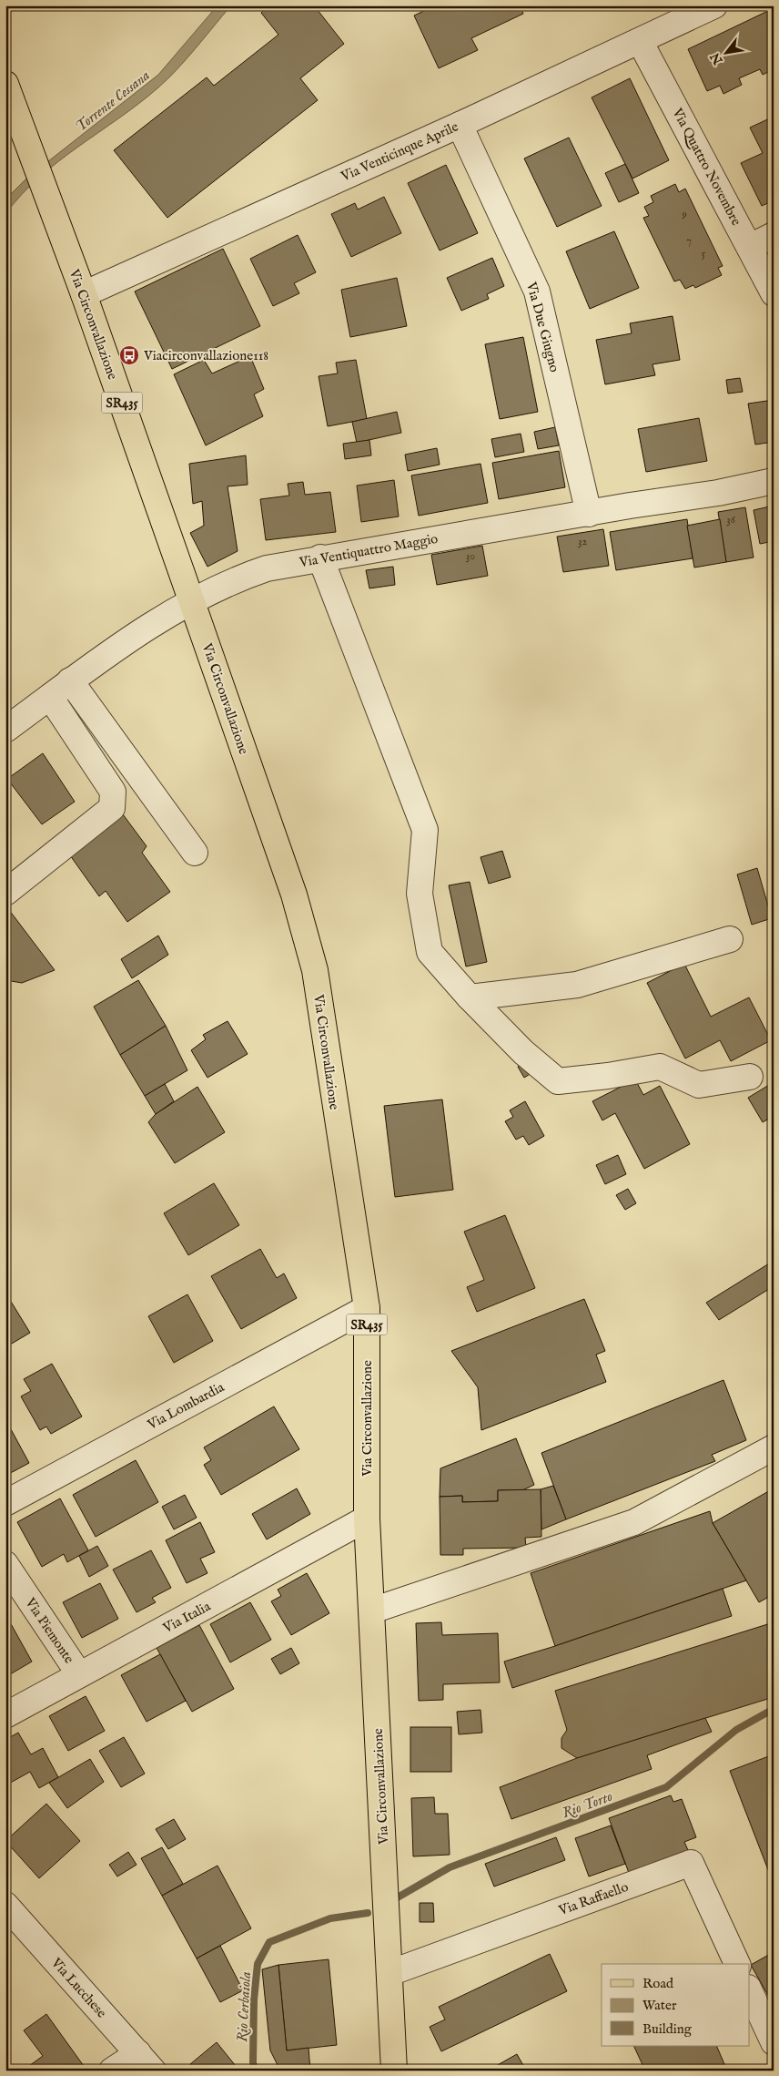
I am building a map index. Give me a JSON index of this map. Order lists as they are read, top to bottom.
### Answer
{
  "streets": {
    "main road": ["Via Circonvallazione", "SR435"],
    "street": [
      "Via Venticinque Aprile",
      "Via Quattro Novembre",
      "Via Due Giugno",
      "Via Ventiquattro Maggio",
      "Via Lombardia",
      "Via Italia",
      "Via Piemonte",
      "Via Raffaello",
      "Via Lucchese"
    ]
  },
  "crossings": [
    ["Via Venticinque Aprile", "Via Quattro Novembre"],
    ["Via Venticinque Aprile", "Via Circonvallazione"],
    ["Via Venticinque Aprile", "Via Due Giugno"],
    ["Via Circonvallazione", "Via Ventiquattro Maggio"],
    ["Via Circonvallazione", "Via Lombardia"],
    ["Via Circonvallazione", "Via Italia"],
    ["Via Circonvallazione", "Via Raffaello"],
    ["Via Due Giugno", "Via Ventiquattro Maggio"],
    ["Via Italia", "Via Piemonte"]
  ],
  "water": ["Torrente Cessana", "Rio Torto", "Rio Cerbaiola"],
  "places": {
    "bus stop": ["Viacirconvallazione118"]
  },
  "house_numbers": [
    "9",
    "7",
    "5",
    "36",
    "32",
    "30"
  ],
  "legend": ["Road", "Water", "Building"],
  "north": "bottom left"
}
